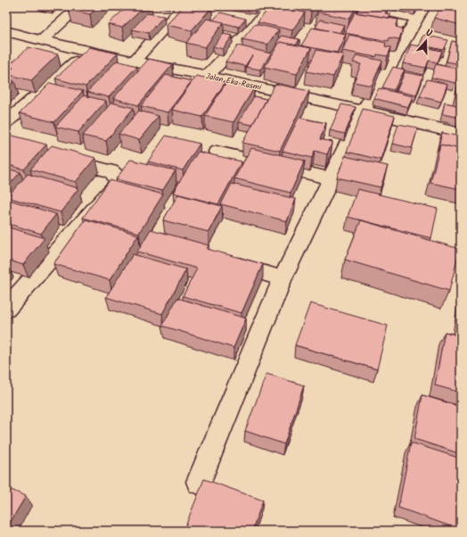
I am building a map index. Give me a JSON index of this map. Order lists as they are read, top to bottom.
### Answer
{
  "streets": {
    "street": ["Jalan Eka Rasmi"]
  },
  "north": "top"
}
